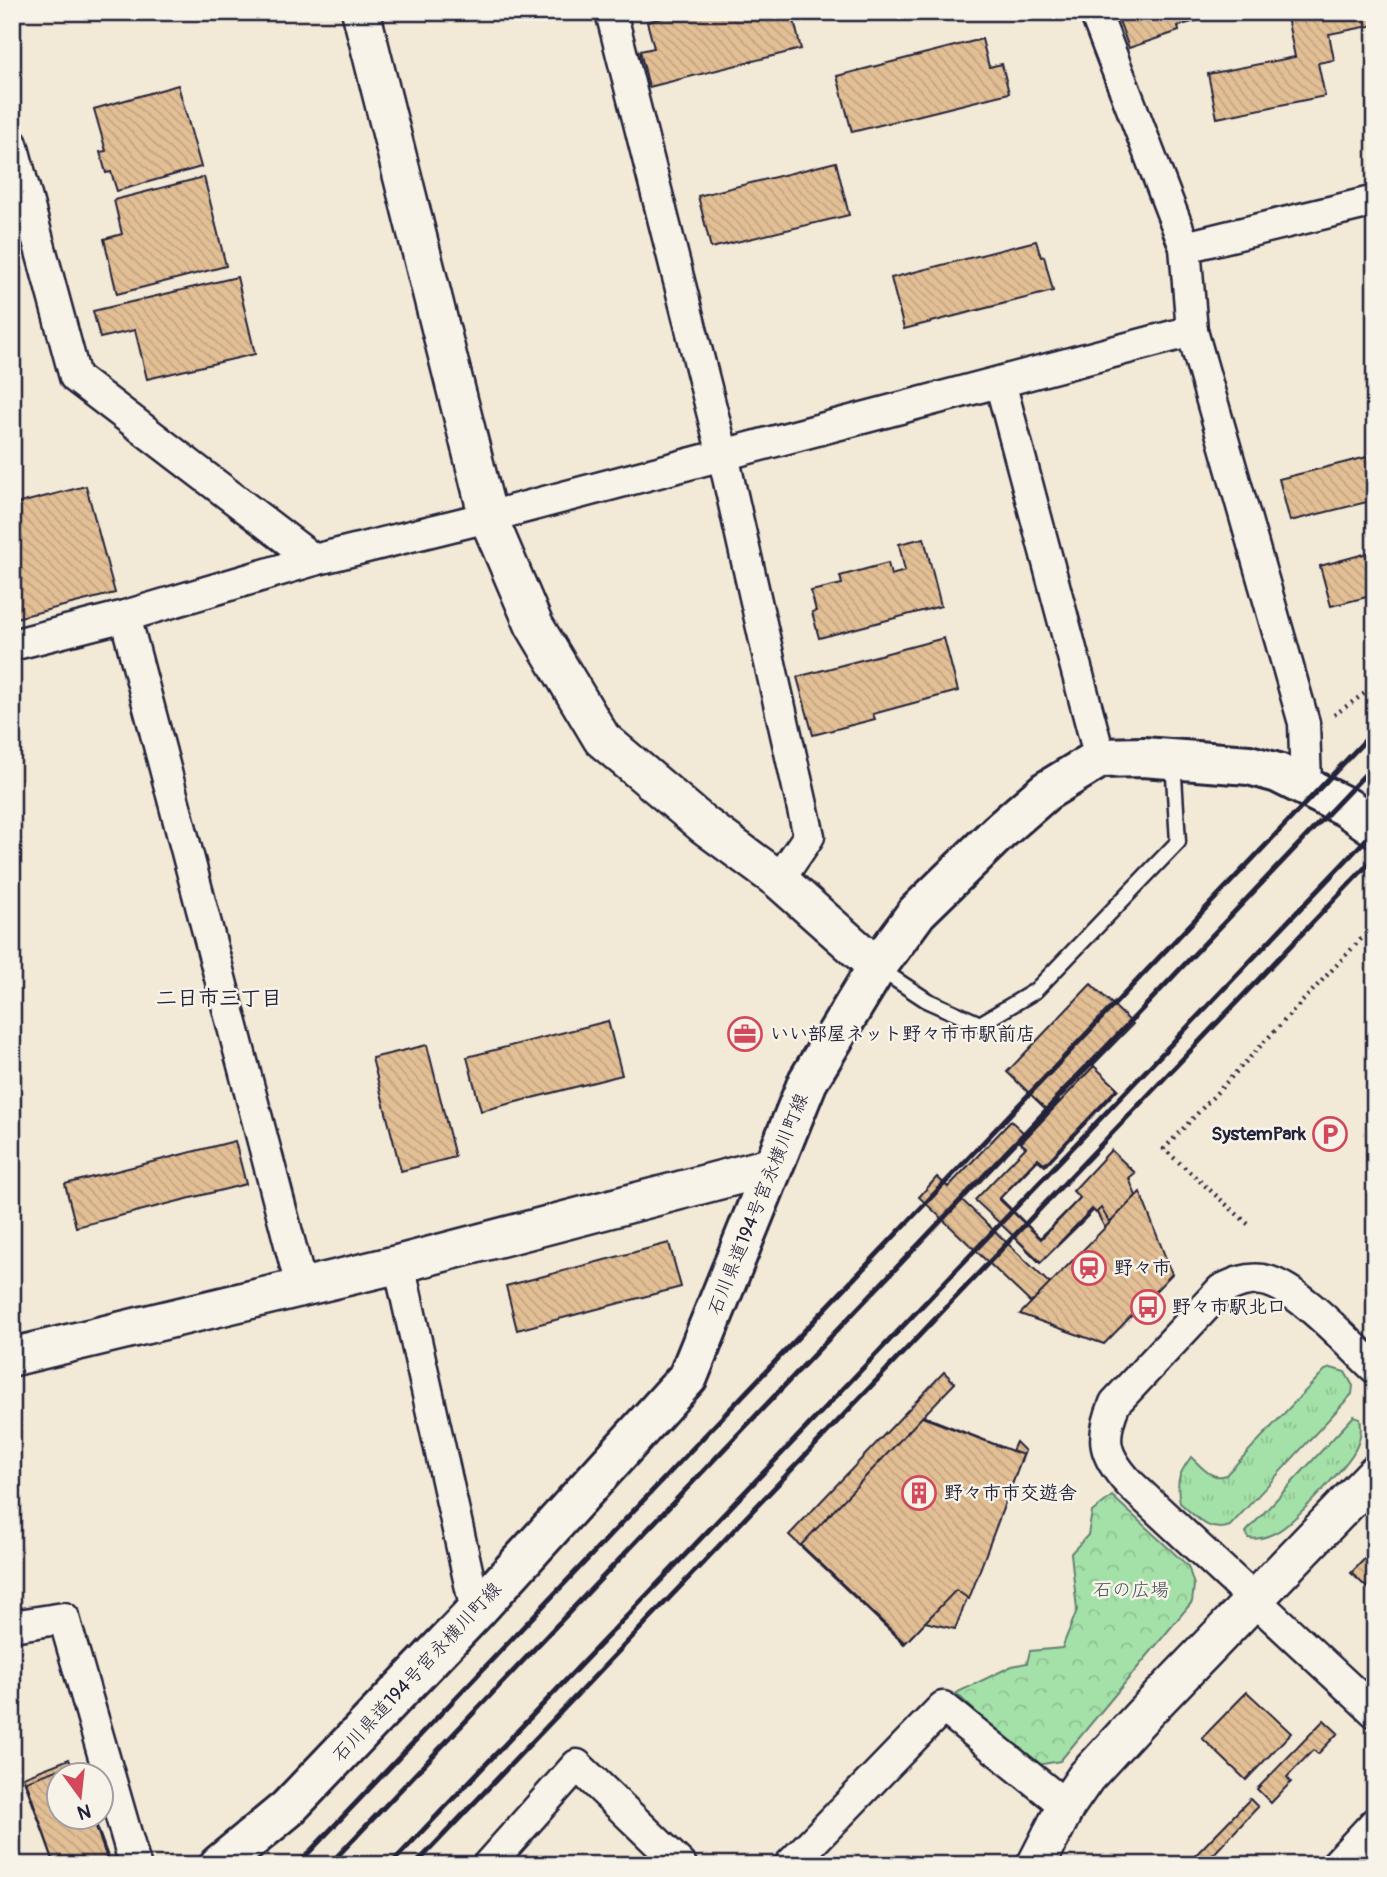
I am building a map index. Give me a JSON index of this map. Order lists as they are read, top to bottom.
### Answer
{
  "streets": {
    "main road": ["石川県道194号宮永横川町線"]
  },
  "districts": ["二日市三丁目"],
  "parks": ["石の広場"],
  "places": {
    "office": ["いい部屋ネット野々市市駅前店"],
    "parking": ["SystemPark"],
    "station": ["野々市"],
    "bus stop": ["野々市駅北口"],
    "building": ["野々市市交遊舎"]
  },
  "north": "bottom"
}
